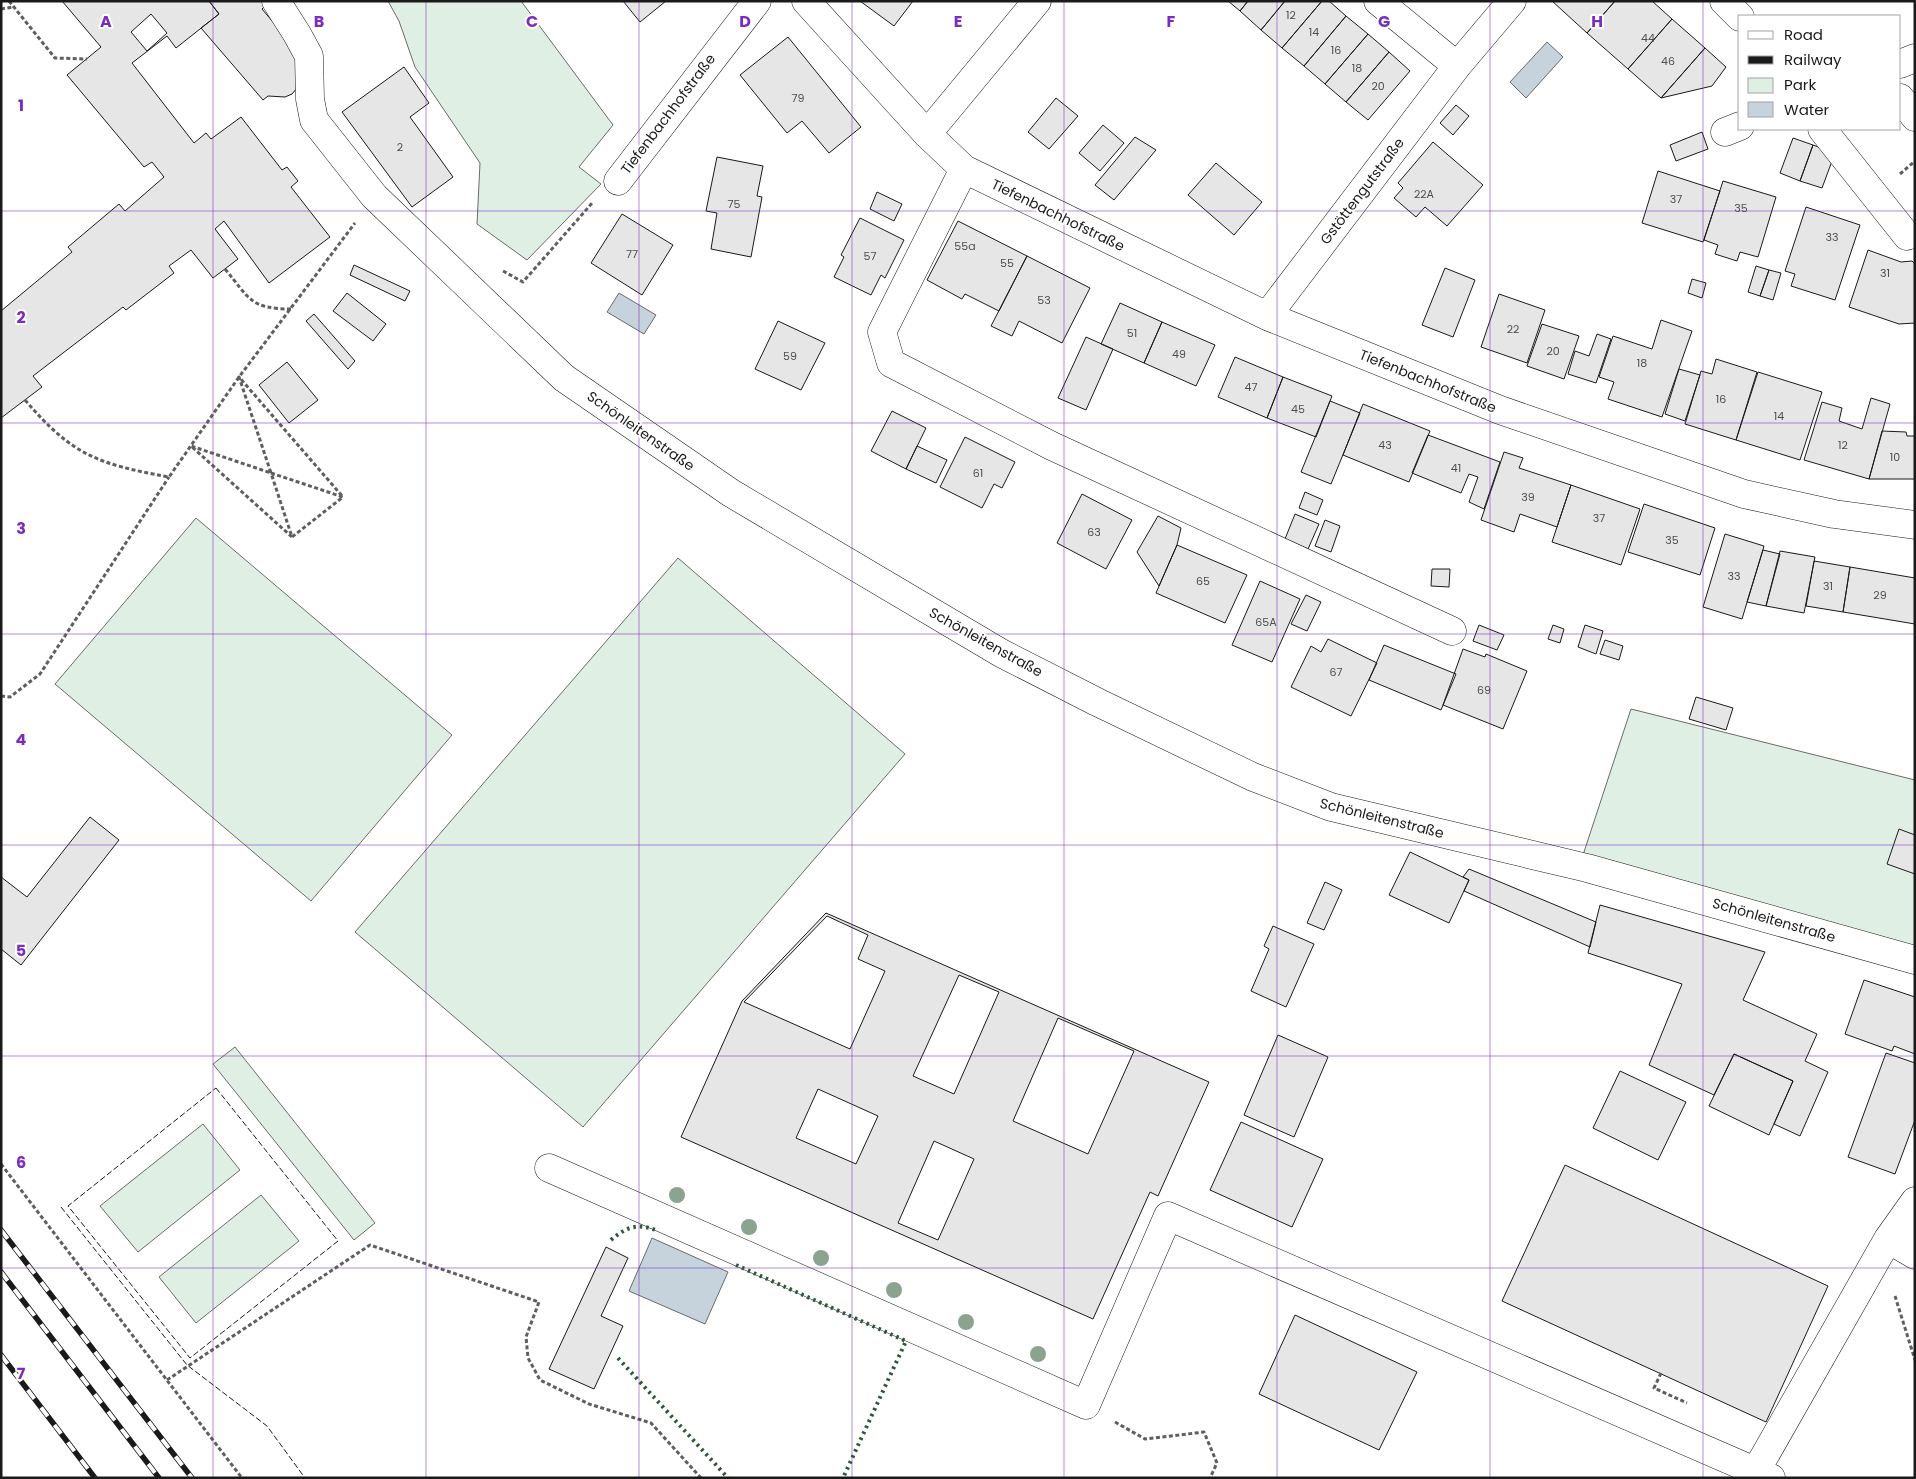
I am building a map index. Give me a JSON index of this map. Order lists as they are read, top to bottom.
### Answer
{
  "streets": {
    "street": ["Tiefenbachhofstraße", "Gstöttengutstraße", "Schönleitenstraße"]
  },
  "crossings": [
    ["Tiefenbachhofstraße", "Gstöttengutstraße"]
  ],
  "house_numbers": [
    "12",
    "14",
    "44",
    "16",
    "46",
    "18",
    "20",
    "79",
    "2",
    "22A",
    "37",
    "75",
    "35",
    "33",
    "55a",
    "77",
    "57",
    "55",
    "31",
    "53",
    "22",
    "51",
    "20",
    "49",
    "59",
    "18",
    "47",
    "16",
    "45",
    "14",
    "43",
    "12",
    "10",
    "41",
    "61",
    "39",
    "37",
    "63",
    "35",
    "33",
    "65",
    "31",
    "29",
    "65A",
    "67",
    "69"
  ],
  "legend": [
    "Road",
    "Railway",
    "Park",
    "Water"
  ],
  "grid": {
    "columns": [
      "A",
      "B",
      "C",
      "D",
      "E",
      "F",
      "G",
      "H"
    ],
    "rows": [
      "1",
      "2",
      "3",
      "4",
      "5",
      "6",
      "7"
    ]
  }
}
